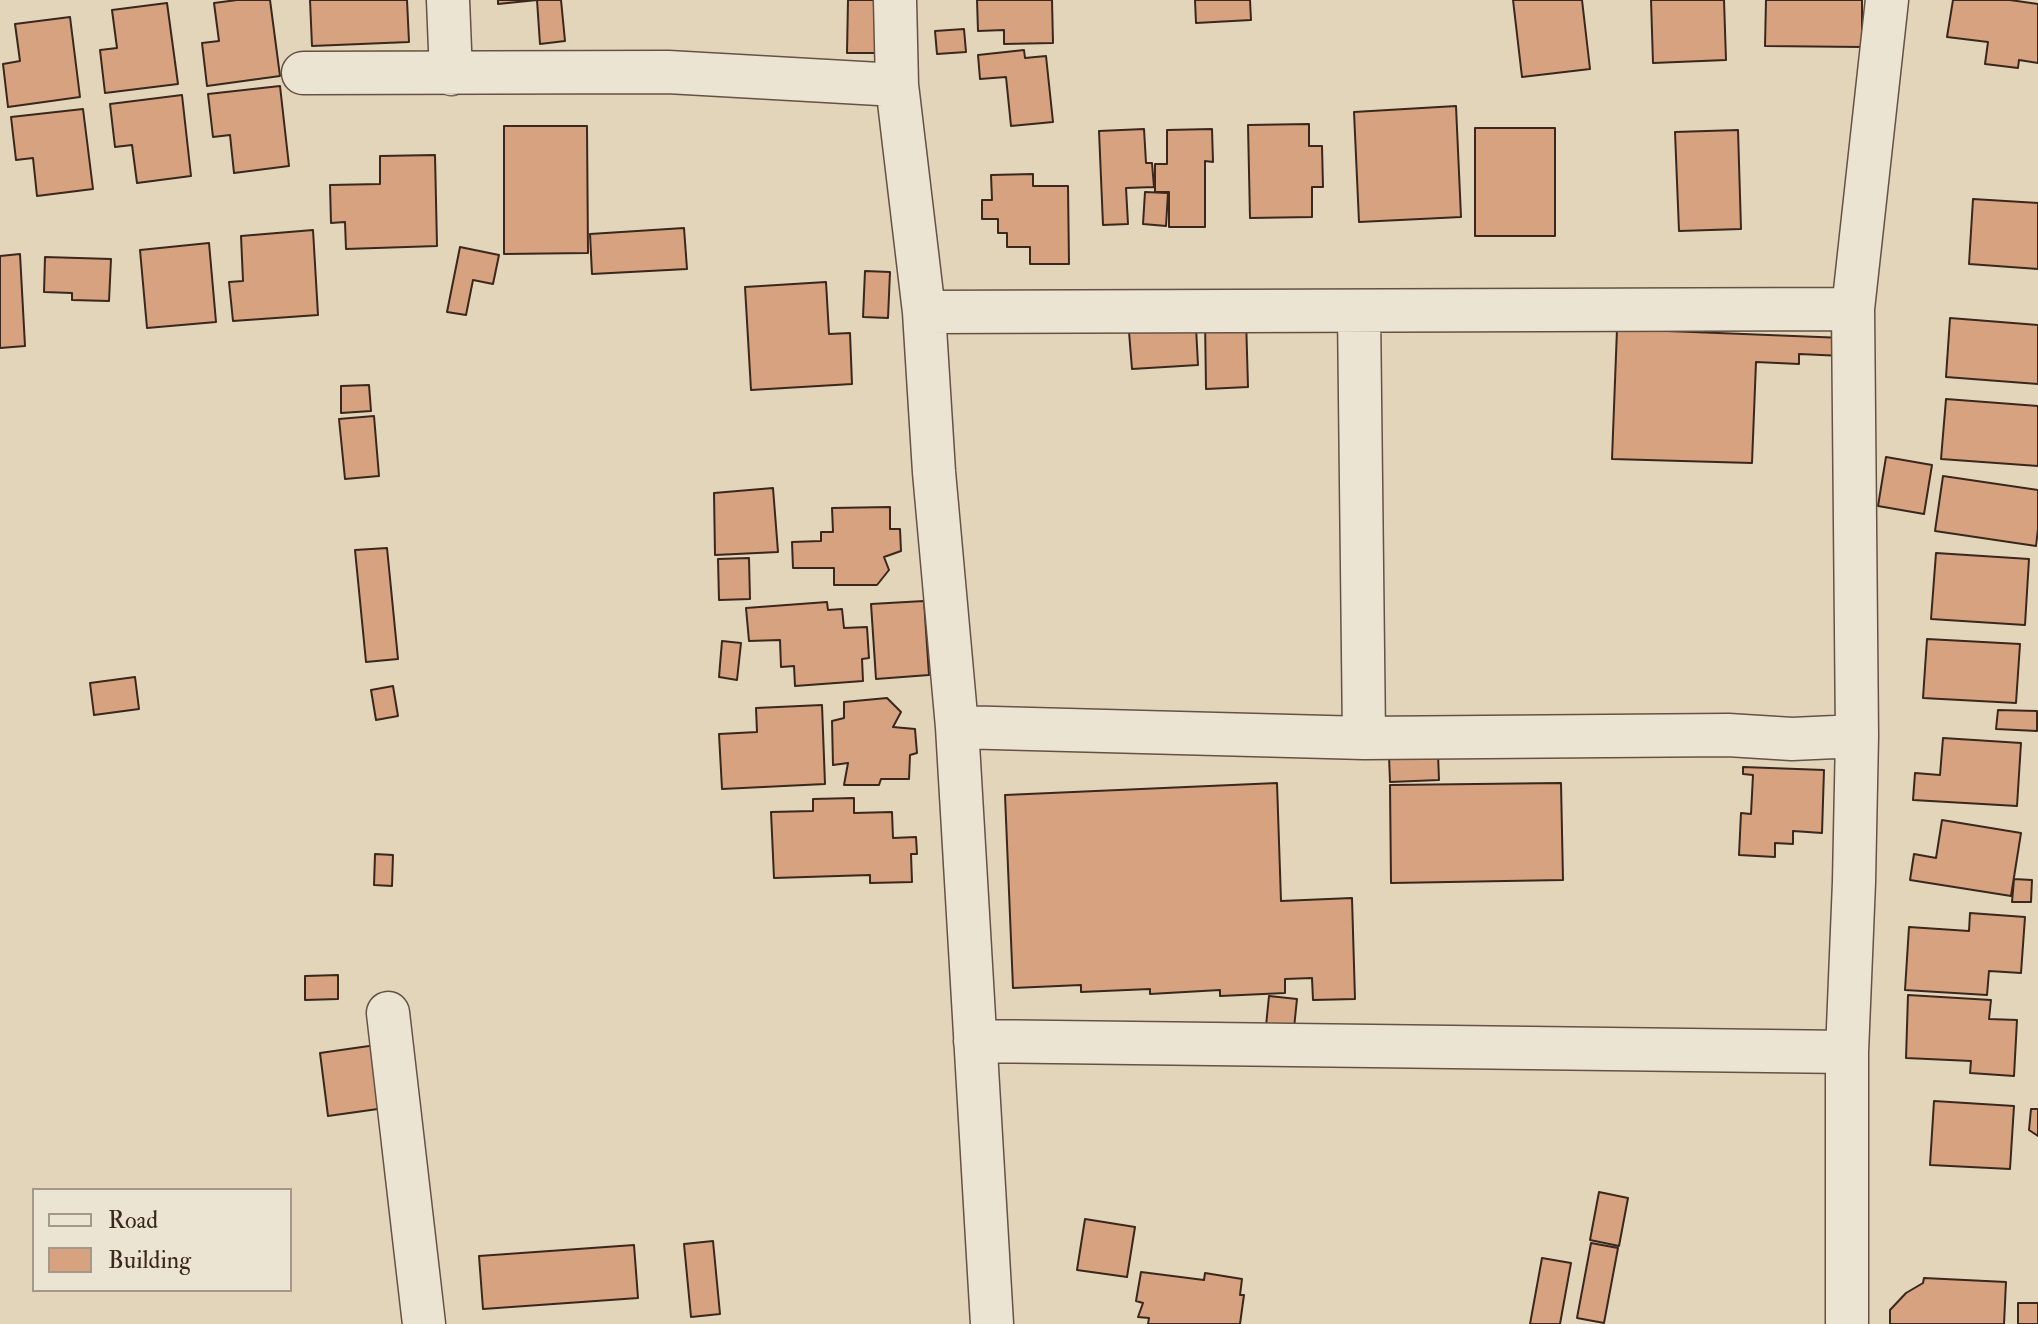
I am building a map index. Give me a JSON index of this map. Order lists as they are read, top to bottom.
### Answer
{
  "legend": ["Road", "Building"]
}
